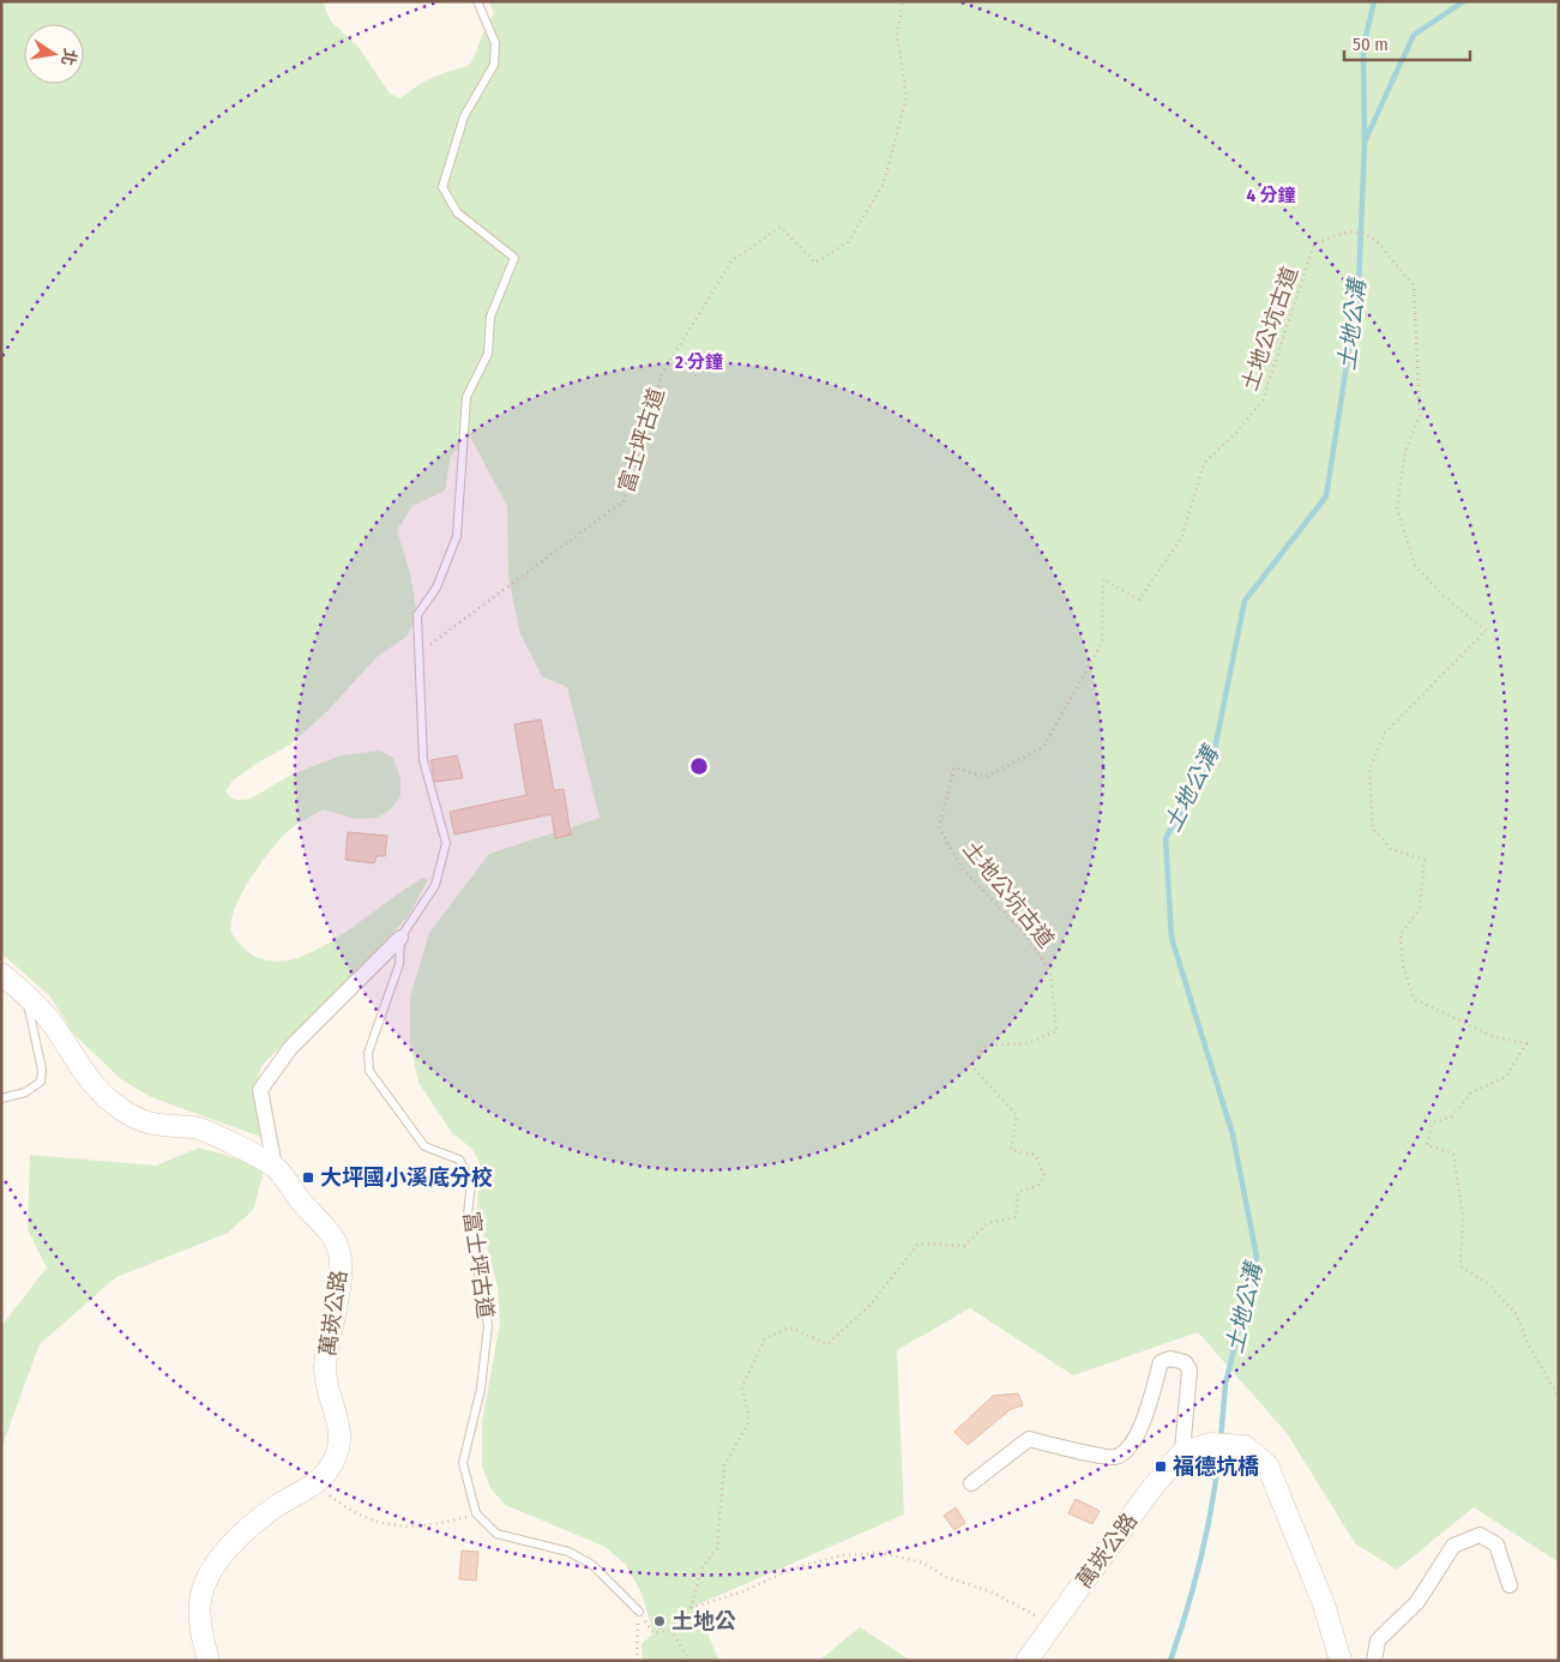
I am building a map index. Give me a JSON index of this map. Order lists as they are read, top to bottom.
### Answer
{
  "streets": {
    "street": ["萬崁公路"],
    "lane": ["富士坪古道"],
    "path": ["土地公坑古道"]
  },
  "water": ["土地公溝"],
  "places": {
    "transit": ["大坪國小溪底分校", "福德坑橋"],
    "other": ["土地公"]
  },
  "scale_bar": "50 m",
  "north": "right",
  "rings": ["4 分鐘", "2 分鐘"]
}
